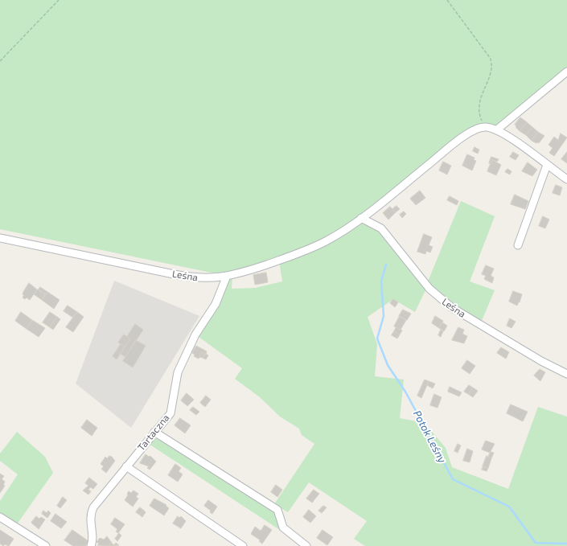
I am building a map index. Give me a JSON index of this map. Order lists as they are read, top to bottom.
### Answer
{
  "streets": {
    "street": ["Leśna", "Tartaczna"]
  },
  "crossings": [
    ["Leśna", "Tartaczna"]
  ],
  "water": ["Potok Leśny"]
}
